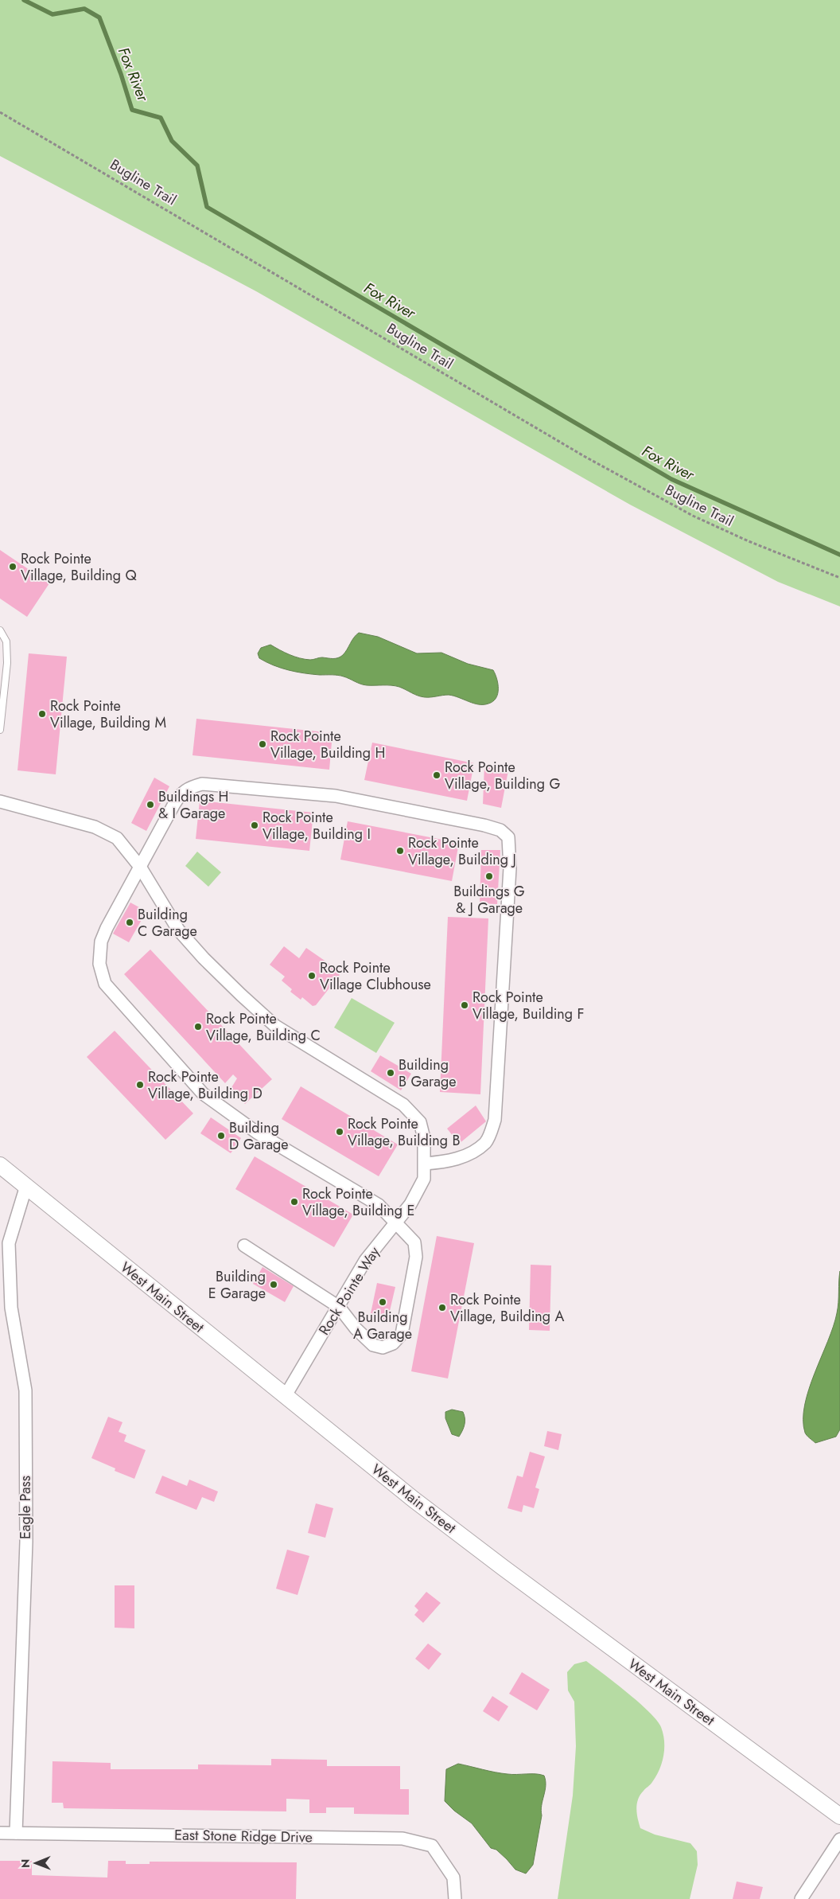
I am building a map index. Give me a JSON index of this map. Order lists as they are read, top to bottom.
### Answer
{
  "streets": {
    "main road": ["West Main Street"],
    "street": ["Rock Pointe Way", "Eagle Pass", "East Stone Ridge Drive"],
    "path": ["Bugline Trail"]
  },
  "crossings": [
    ["Rock Pointe Way", "West Main Street"],
    ["West Main Street", "Eagle Pass"],
    ["Eagle Pass", "East Stone Ridge Drive"]
  ],
  "water": ["Fox River"],
  "places": [
    "Rock Pointe Village, Building Q",
    "Rock Pointe Village, Building M",
    "Rock Pointe Village, Building H",
    "Rock Pointe Village, Building G",
    "Buildings H & I Garage",
    "Rock Pointe Village, Building I",
    "Rock Pointe Village, Building J",
    "Buildings G & J Garage",
    "Building C Garage",
    "Rock Pointe Village Clubhouse",
    "Rock Pointe Village, Building F",
    "Rock Pointe Village, Building C",
    "Building B Garage",
    "Rock Pointe Village, Building D",
    "Rock Pointe Village, Building B",
    "Building D Garage",
    "Rock Pointe Village, Building E",
    "Building E Garage",
    "Building A Garage",
    "Rock Pointe Village, Building A"
  ],
  "north": "left"
}
